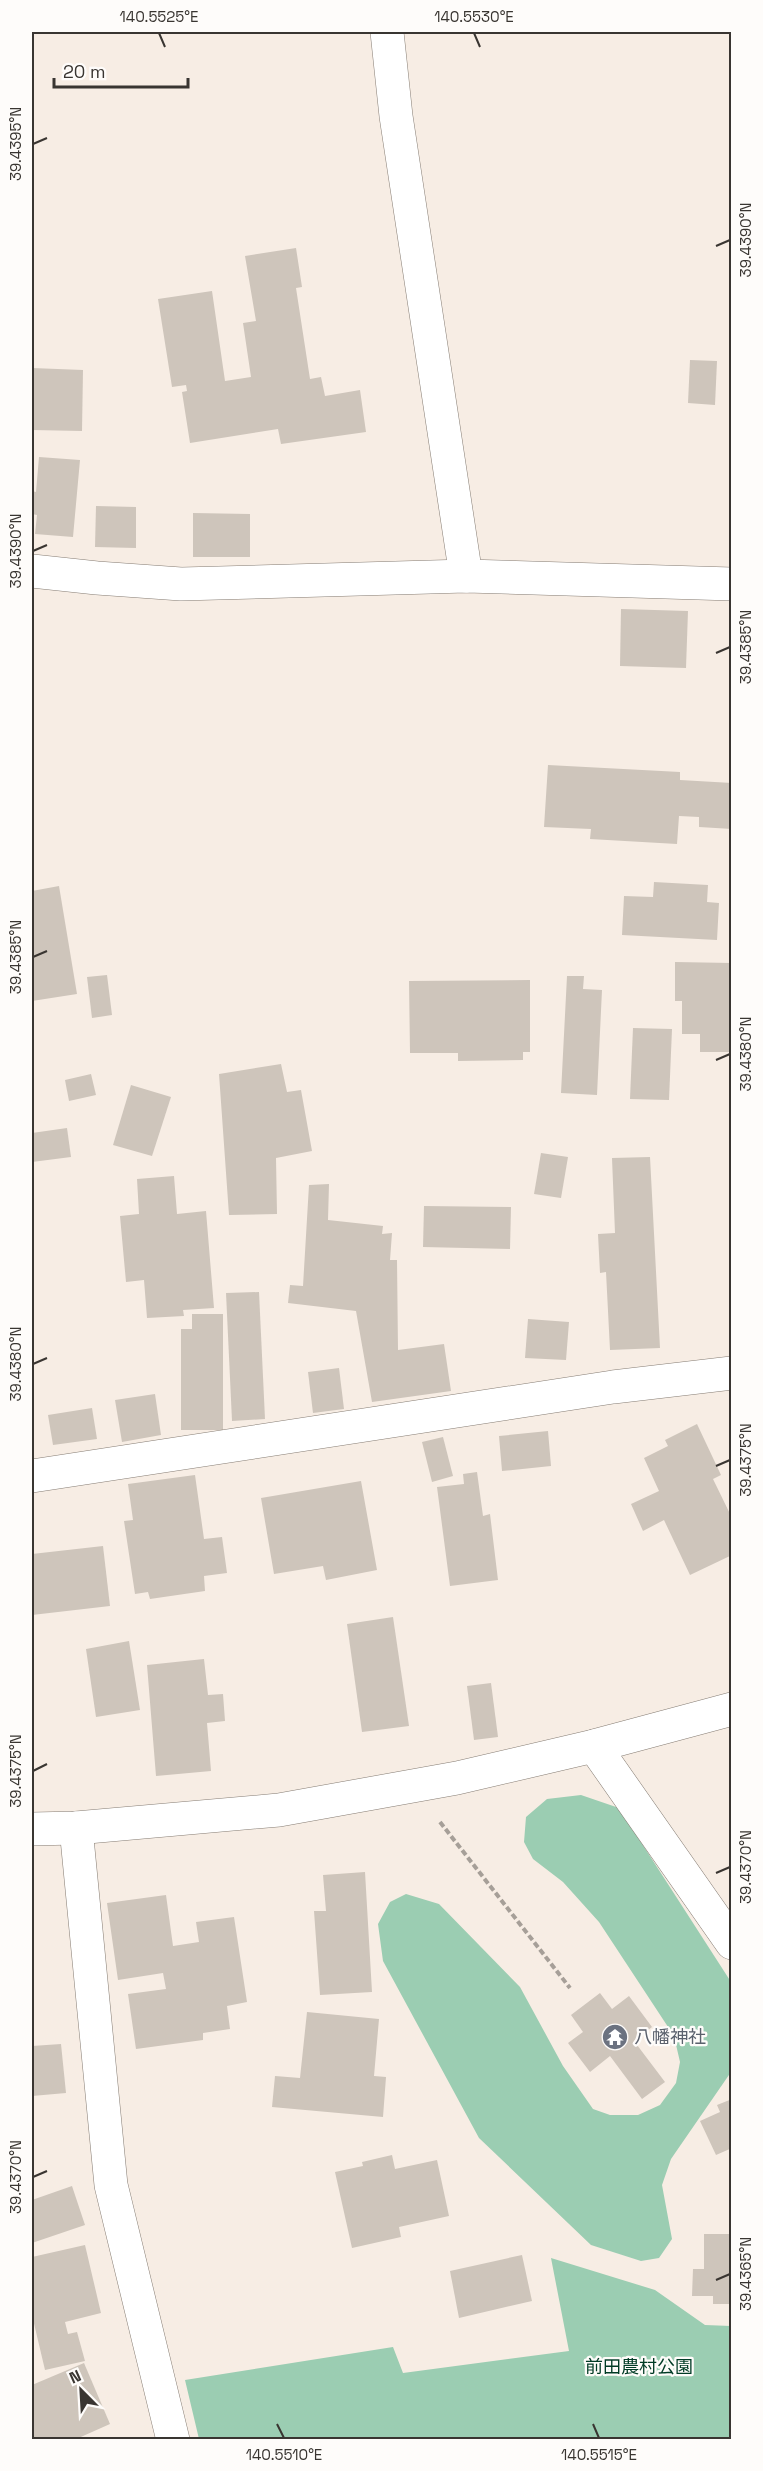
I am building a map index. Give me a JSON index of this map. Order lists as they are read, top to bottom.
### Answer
{
  "parks": ["前田農村公園"],
  "places": {
    "temple": ["八幡神社"]
  },
  "scale_bar": "20 m",
  "north": "top left",
  "coordinates": [
    "140.5525°E",
    "140.5530°E",
    "39.4395°N",
    "39.4390°N",
    "39.4385°N",
    "39.4380°N",
    "39.4375°N",
    "39.4370°N",
    "39.4365°N",
    "140.5510°E",
    "140.5515°E"
  ]
}
